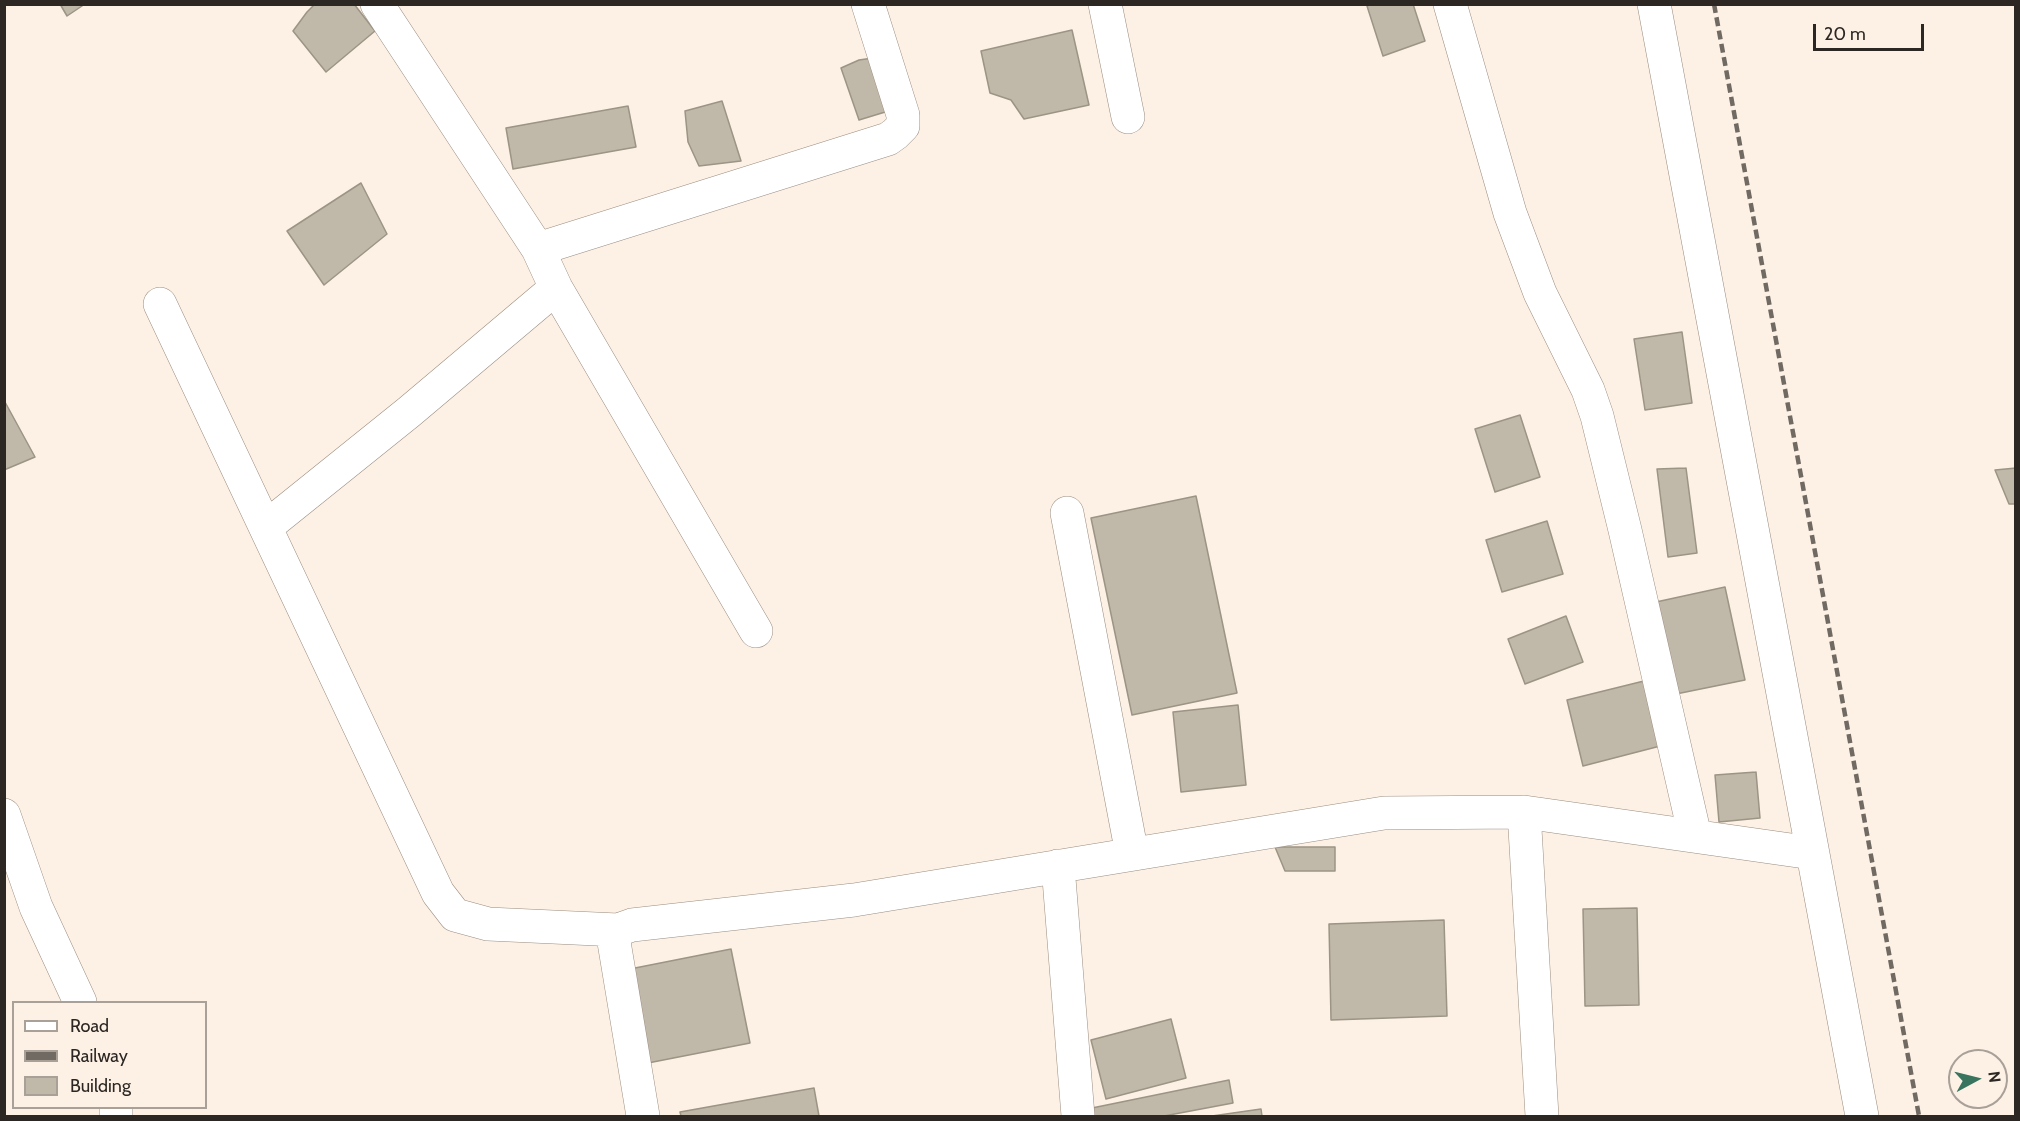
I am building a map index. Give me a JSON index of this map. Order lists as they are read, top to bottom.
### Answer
{
  "legend": ["Road", "Railway", "Building"],
  "scale_bar": "20 m",
  "north": "right"
}
